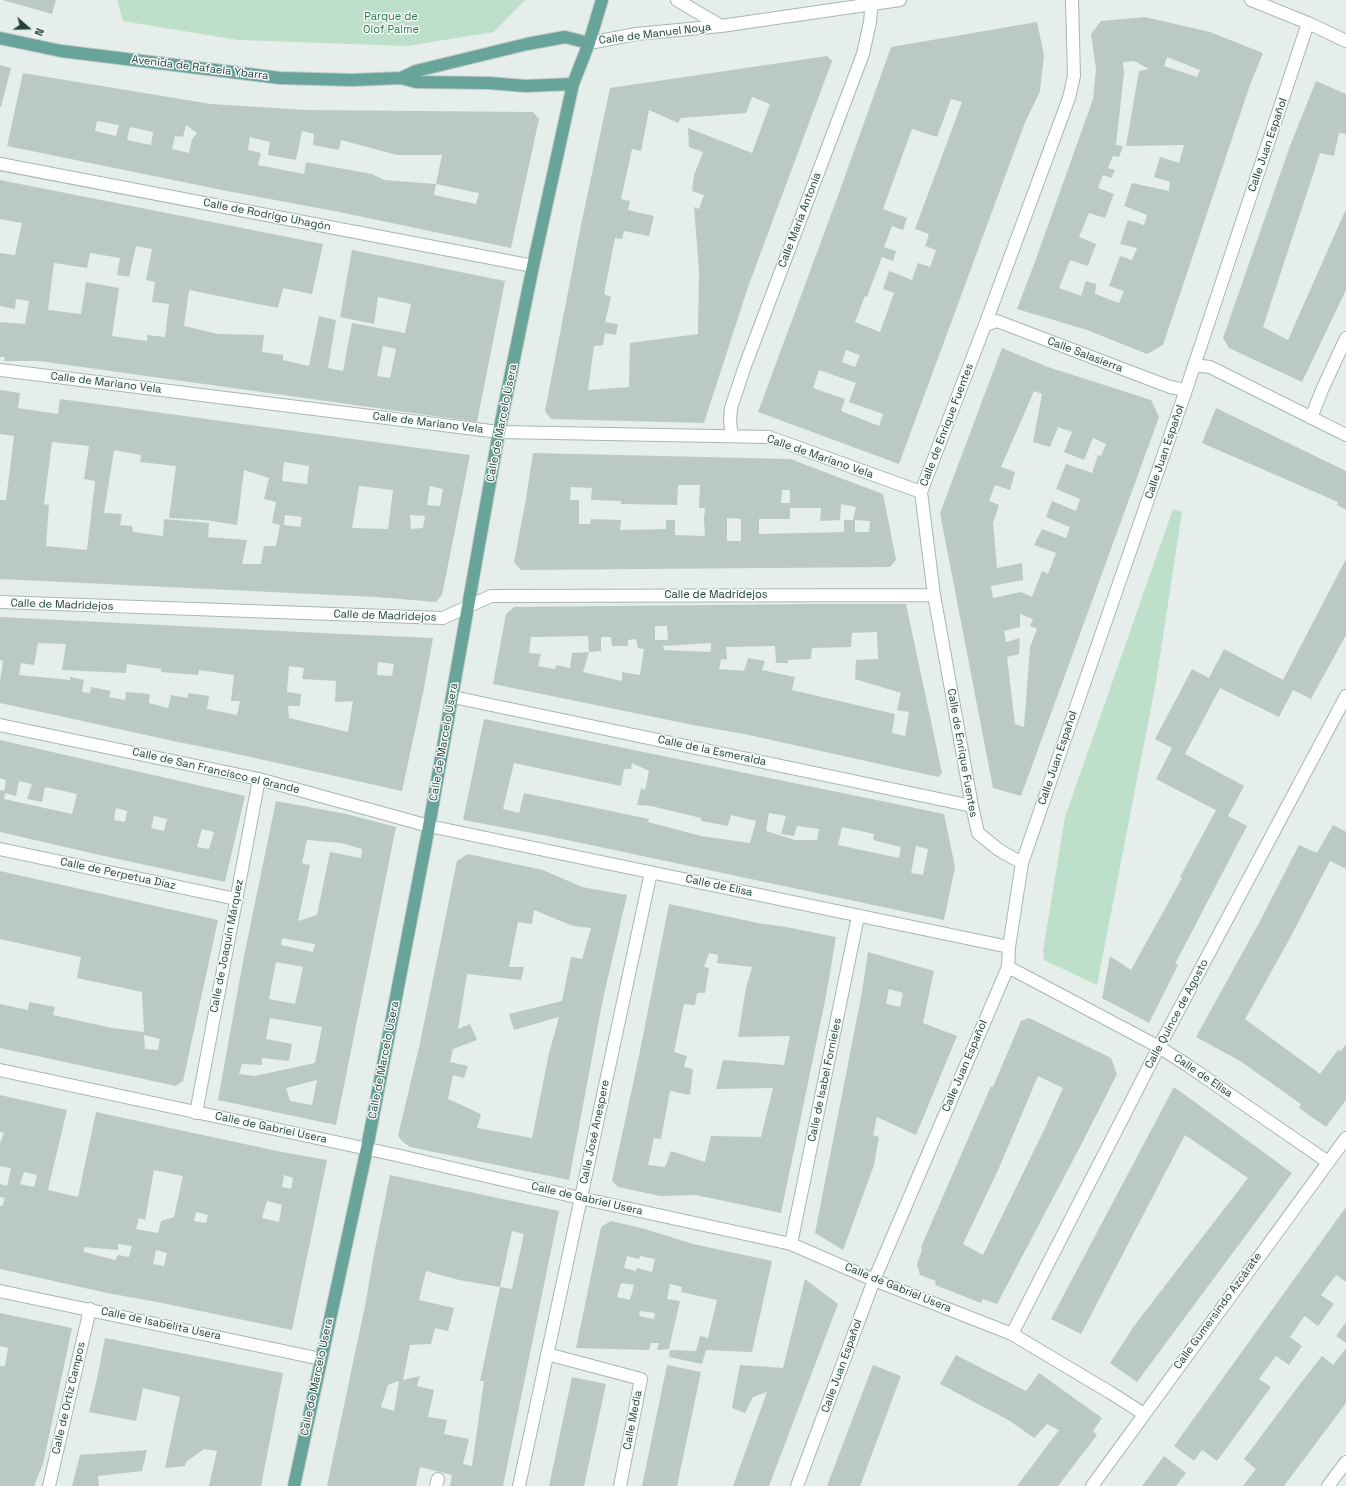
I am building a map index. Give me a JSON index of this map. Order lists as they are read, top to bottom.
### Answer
{
  "streets": {
    "main road": ["Avenida de Rafaela Ybarra", "Calle de Marcelo Usera"],
    "street": [
      "Calle de Manuel Noya",
      "Calle Juan Español",
      "Calle de Rodrigo Uhagón",
      "Calle María Antonia",
      "Calle Salasierra",
      "Calle de Mariano Vela",
      "Calle de Enrique Fuentes",
      "Calle de Madridejos",
      "Calle de la Esmeralda",
      "Calle de San Francisco el Grande",
      "Calle de Perpetua Díaz",
      "Calle de Elisa",
      "Calle de Joaquín Márquez",
      "Calle Quince de Agosto",
      "Calle de Isabel Fornieles",
      "Calle de Gabriel Usera",
      "Calle José Anespere",
      "Calle Gumersindo Azcárate",
      "Calle de Isabelita Usera",
      "Calle de Ortiz Campos",
      "Calle Media"
    ]
  },
  "crossings": [
    ["Calle de Manuel Noya", "Avenida de Rafaela Ybarra"],
    ["Calle de Manuel Noya", "Calle María Antonia"],
    ["Calle de Manuel Noya", "Calle de Marcelo Usera"],
    ["Avenida de Rafaela Ybarra", "Calle de Marcelo Usera"],
    ["Calle Juan Español", "Calle Salasierra"],
    ["Calle Juan Español", "Calle de Enrique Fuentes"],
    ["Calle Juan Español", "Calle de Elisa"],
    ["Calle Juan Español", "Calle de Gabriel Usera"],
    ["Calle de Rodrigo Uhagón", "Calle de Marcelo Usera"],
    ["Calle María Antonia", "Calle de Mariano Vela"],
    ["Calle Salasierra", "Calle de Enrique Fuentes"],
    ["Calle de Mariano Vela", "Calle de Marcelo Usera"],
    ["Calle de Mariano Vela", "Calle de Enrique Fuentes"],
    ["Calle de Marcelo Usera", "Calle de Madridejos"],
    ["Calle de Marcelo Usera", "Calle de la Esmeralda"],
    ["Calle de Marcelo Usera", "Calle de San Francisco el Grande"],
    ["Calle de Marcelo Usera", "Calle de Elisa"],
    ["Calle de Marcelo Usera", "Calle de Gabriel Usera"],
    ["Calle de Marcelo Usera", "Calle de Isabelita Usera"],
    ["Calle de Enrique Fuentes", "Calle de Madridejos"],
    ["Calle de Enrique Fuentes", "Calle de la Esmeralda"],
    ["Calle de San Francisco el Grande", "Calle de Elisa"],
    ["Calle de San Francisco el Grande", "Calle de Joaquín Márquez"],
    ["Calle de Perpetua Díaz", "Calle de Joaquín Márquez"],
    ["Calle de Elisa", "Calle Quince de Agosto"],
    ["Calle de Elisa", "Calle de Isabel Fornieles"],
    ["Calle de Elisa", "Calle José Anespere"],
    ["Calle de Elisa", "Calle Gumersindo Azcárate"],
    ["Calle de Joaquín Márquez", "Calle de Gabriel Usera"],
    ["Calle Quince de Agosto", "Calle de Gabriel Usera"],
    ["Calle de Isabel Fornieles", "Calle de Gabriel Usera"],
    ["Calle de Gabriel Usera", "Calle José Anespere"],
    ["Calle de Gabriel Usera", "Calle Gumersindo Azcárate"],
    ["Calle José Anespere", "Calle Media"],
    ["Calle de Isabelita Usera", "Calle de Ortiz Campos"]
  ],
  "parks": ["Parque de Olof Palme"],
  "north": "right"
}
